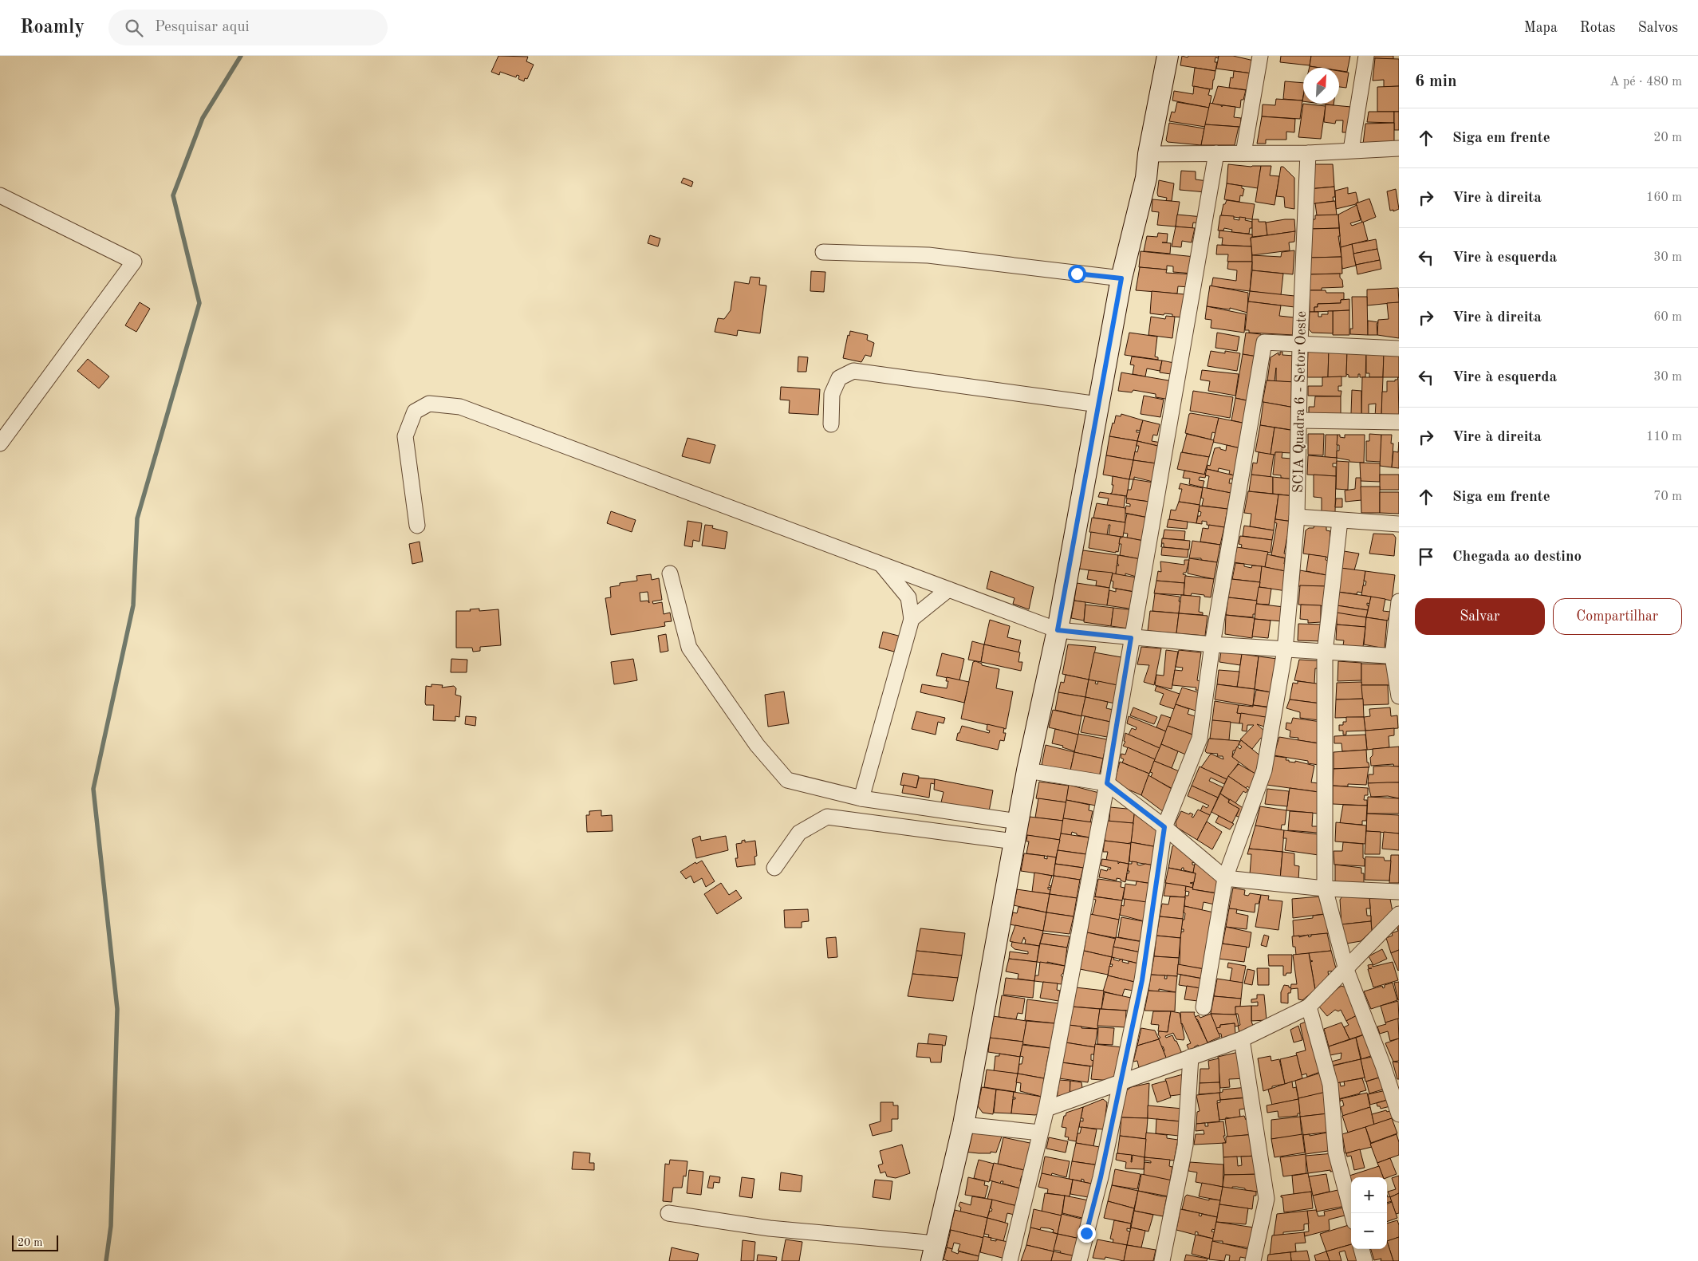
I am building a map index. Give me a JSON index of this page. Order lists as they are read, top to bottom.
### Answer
{
  "streets": {
    "street": ["SCIA Quadra 6 - Setor Oeste"]
  },
  "scale_bar": "20 m",
  "north": "top right",
  "page": {
    "header": "Roamly",
    "search": "Pesquisar aqui",
    "nav": ["Mapa", "Rotas", "Salvos"],
    "heading": ["6 min", "A pé · 480 m"],
    "list": [
      ["Siga em frente", "20 m"],
      ["Vire à direita", "160 m"],
      ["Vire à esquerda", "30 m"],
      ["Vire à direita", "60 m"],
      ["Vire à esquerda", "30 m"],
      ["Vire à direita", "110 m"],
      ["Siga em frente", "70 m"],
      "Chegada ao destino"
    ],
    "buttons": ["Salvar", "Compartilhar"],
    "map_buttons": ["+", "−"],
    "scale": "20 m"
  }
}
